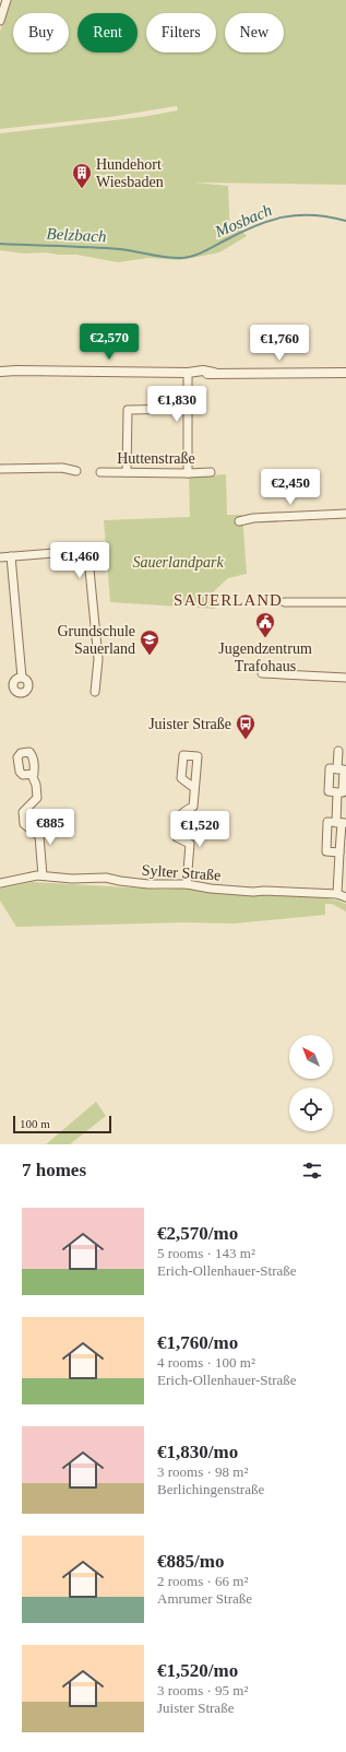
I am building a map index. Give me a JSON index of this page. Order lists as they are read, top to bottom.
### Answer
{
  "streets": {
    "street": ["Huttenstraße", "Sylter Straße"]
  },
  "districts": ["SAUERLAND"],
  "water": ["Mosbach", "Belzbach"],
  "parks": ["Sauerlandpark"],
  "places": {
    "building": ["Hundehort Wiesbaden"],
    "public building": ["Jugendzentrum Trafohaus"],
    "school or university": ["Grundschule Sauerland"],
    "bus stop": ["Juister Straße"]
  },
  "scale_bar": "100 m",
  "north": "top left",
  "page": {
    "chip": [
      "Buy",
      "Rent",
      "Filters",
      "New"
    ],
    "price": [
      "€2,570",
      "€1,760",
      "€1,830",
      "€2,450",
      "€1,460",
      "€885",
      "€1,520"
    ],
    "scale": "100 m",
    "heading": "7 homes",
    "list": [
      {
        "name": "€2,570/mo",
        "note": "5 rooms · 143 m² · Erich-Ollenhauer-Straße"
      },
      {
        "name": "€1,760/mo",
        "note": "4 rooms · 100 m² · Erich-Ollenhauer-Straße"
      },
      {
        "name": "€1,830/mo",
        "note": "3 rooms · 98 m² · Berlichingenstraße"
      },
      {
        "name": "€885/mo",
        "note": "2 rooms · 66 m² · Amrumer Straße"
      },
      {
        "name": "€1,520/mo",
        "note": "3 rooms · 95 m² · Juister Straße"
      }
    ]
  }
}
